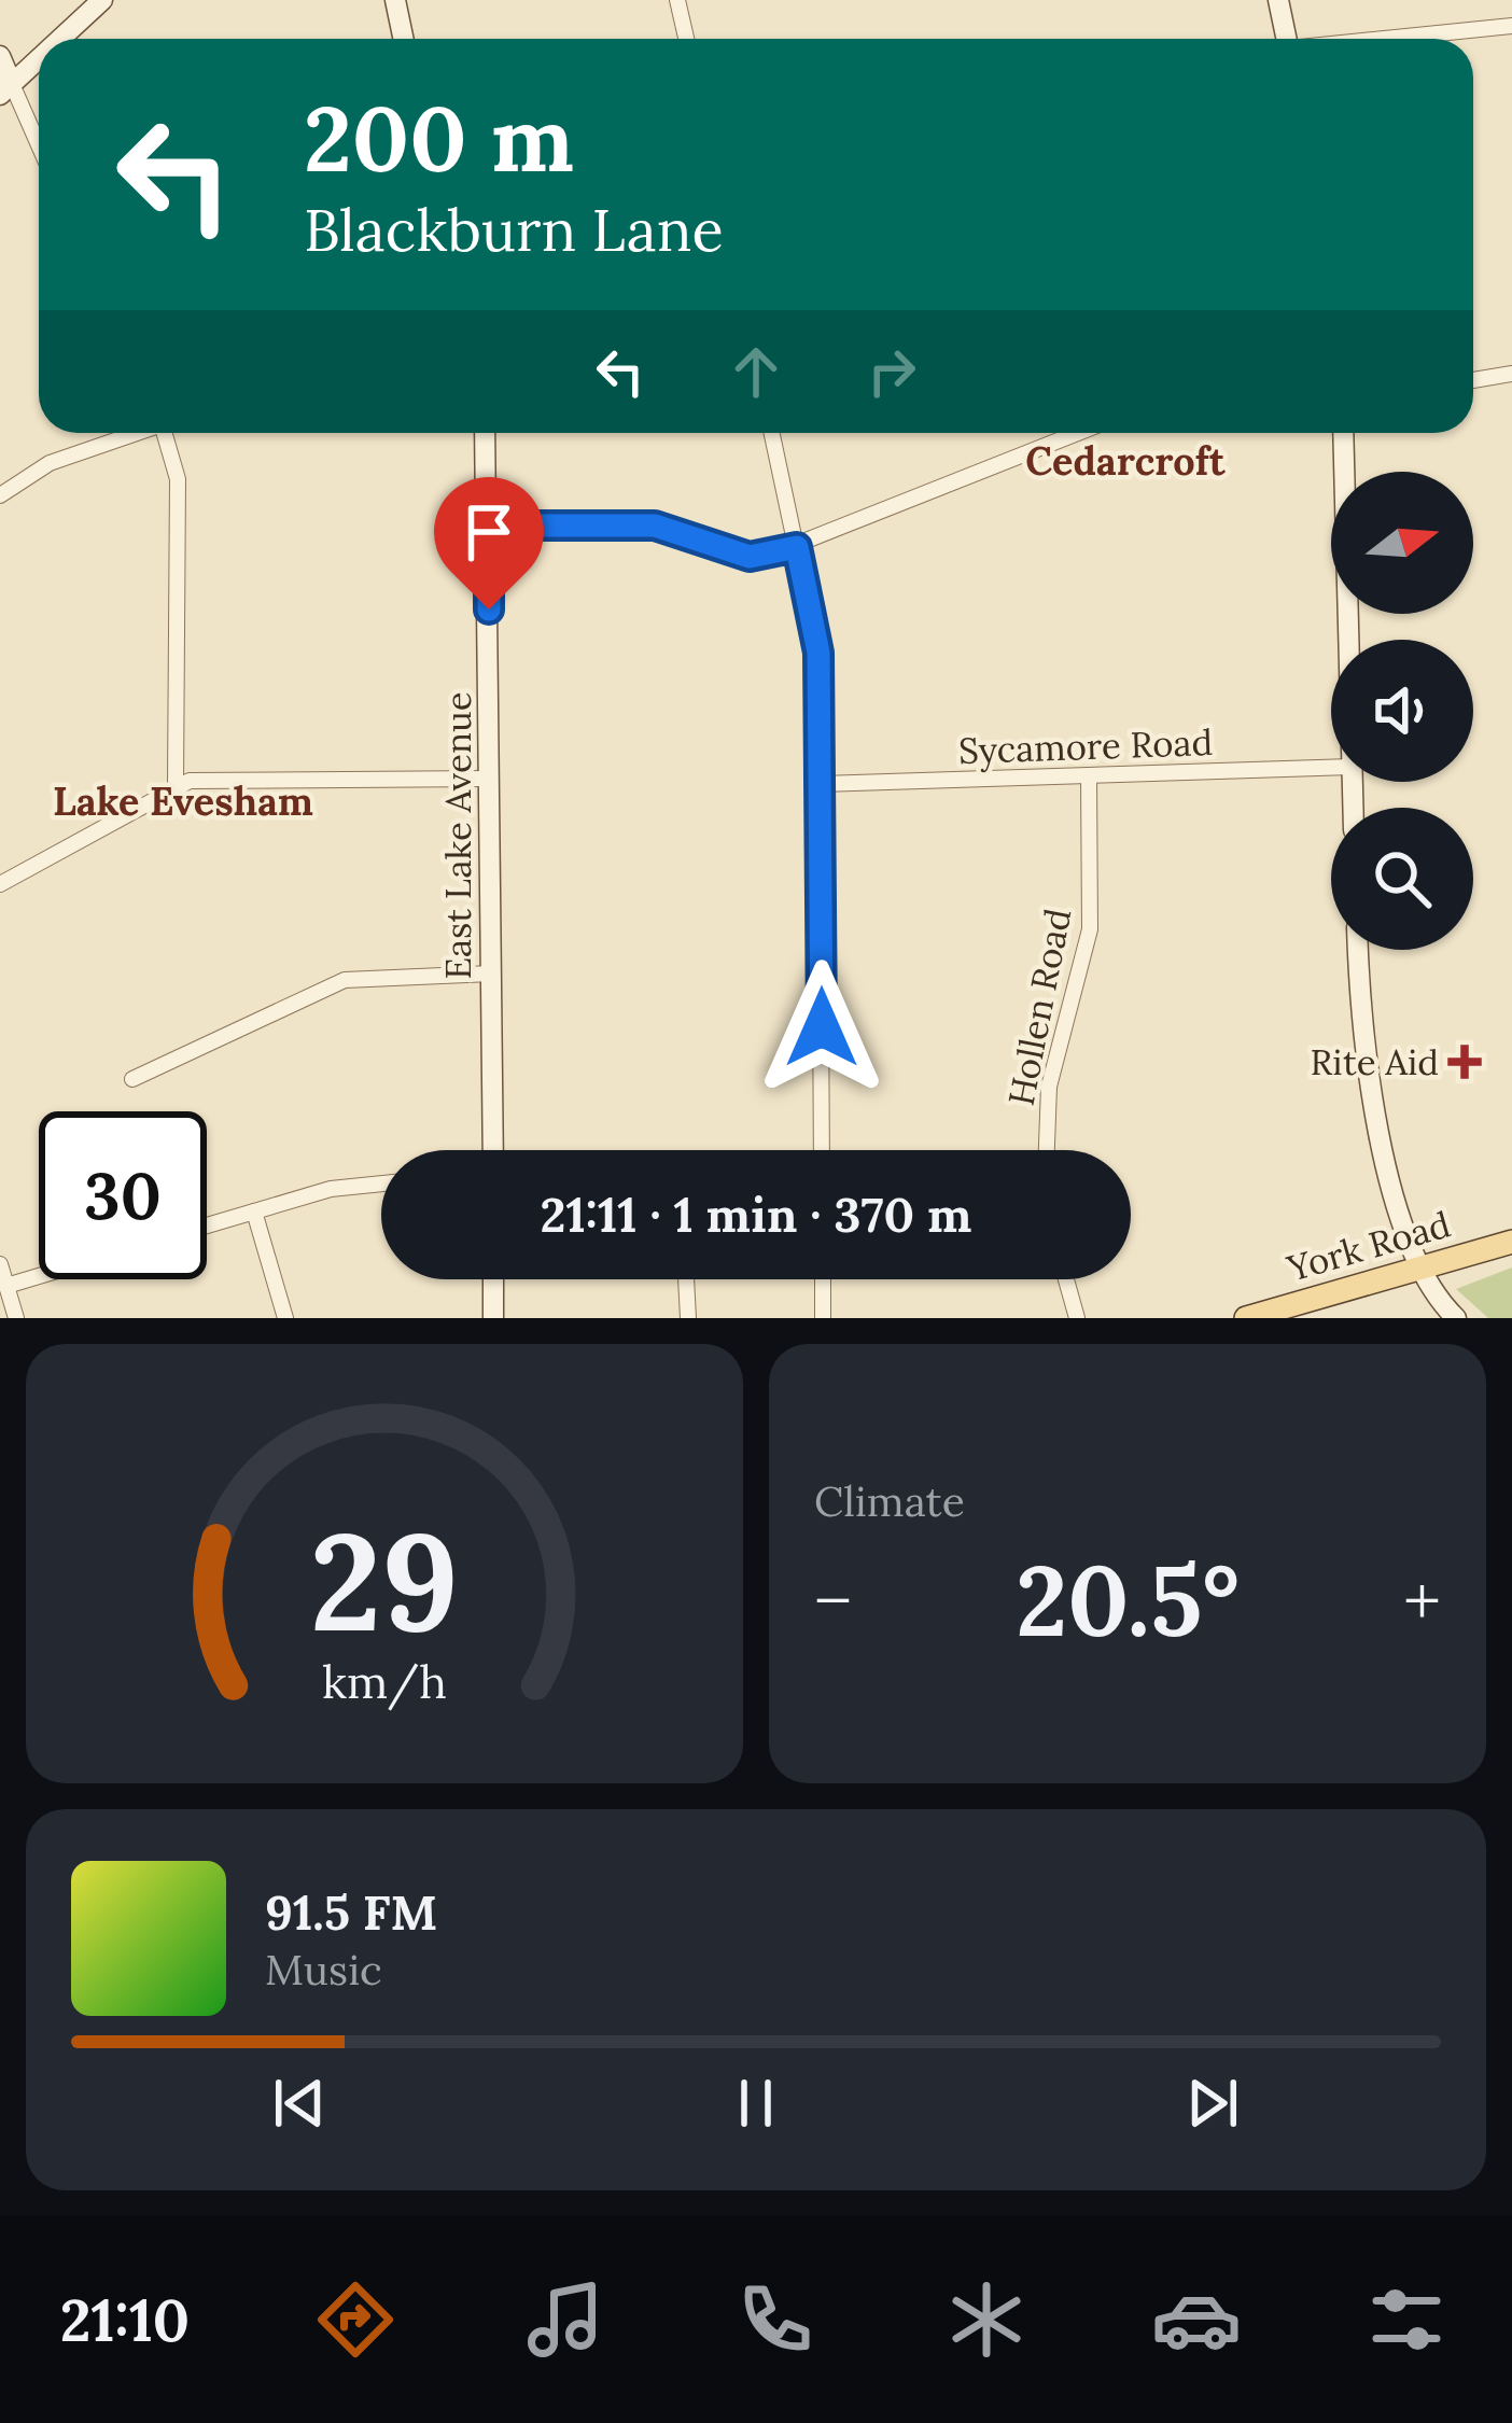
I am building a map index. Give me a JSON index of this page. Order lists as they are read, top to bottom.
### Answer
{
  "streets": {
    "main road": ["York Road"],
    "street": ["Sycamore Road", "East Lake Avenue", "Hollen Road"]
  },
  "crossings": [
    ["Sycamore Road", "Hollen Road"]
  ],
  "districts": ["Cedarcroft", "Lake Evesham"],
  "places": {
    "health": ["Rite Aid"]
  },
  "north": "right",
  "page": {
    "turn": ["200 m", "Blackburn Lane"],
    "limit": "30",
    "trip": "21:11 · 1 min · 370 m",
    "tile": "Climate",
    "heat": ["−", "20.5°", "+"],
    "song": ["91.5 FM", "Music"],
    "tabs": "21:10",
    "gauge": ["29", "km/h"]
  }
}
